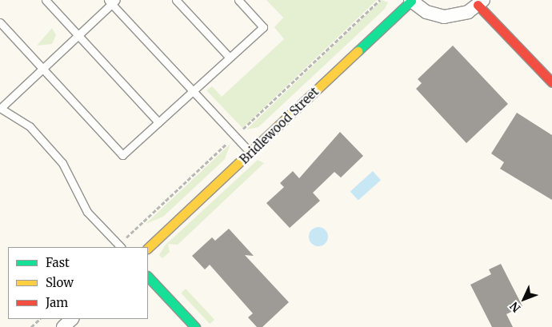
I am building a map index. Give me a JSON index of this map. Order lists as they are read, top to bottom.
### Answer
{
  "streets": {
    "street": ["Bridlewood Street"]
  },
  "legend": ["Fast", "Slow", "Jam"],
  "north": "bottom left"
}
